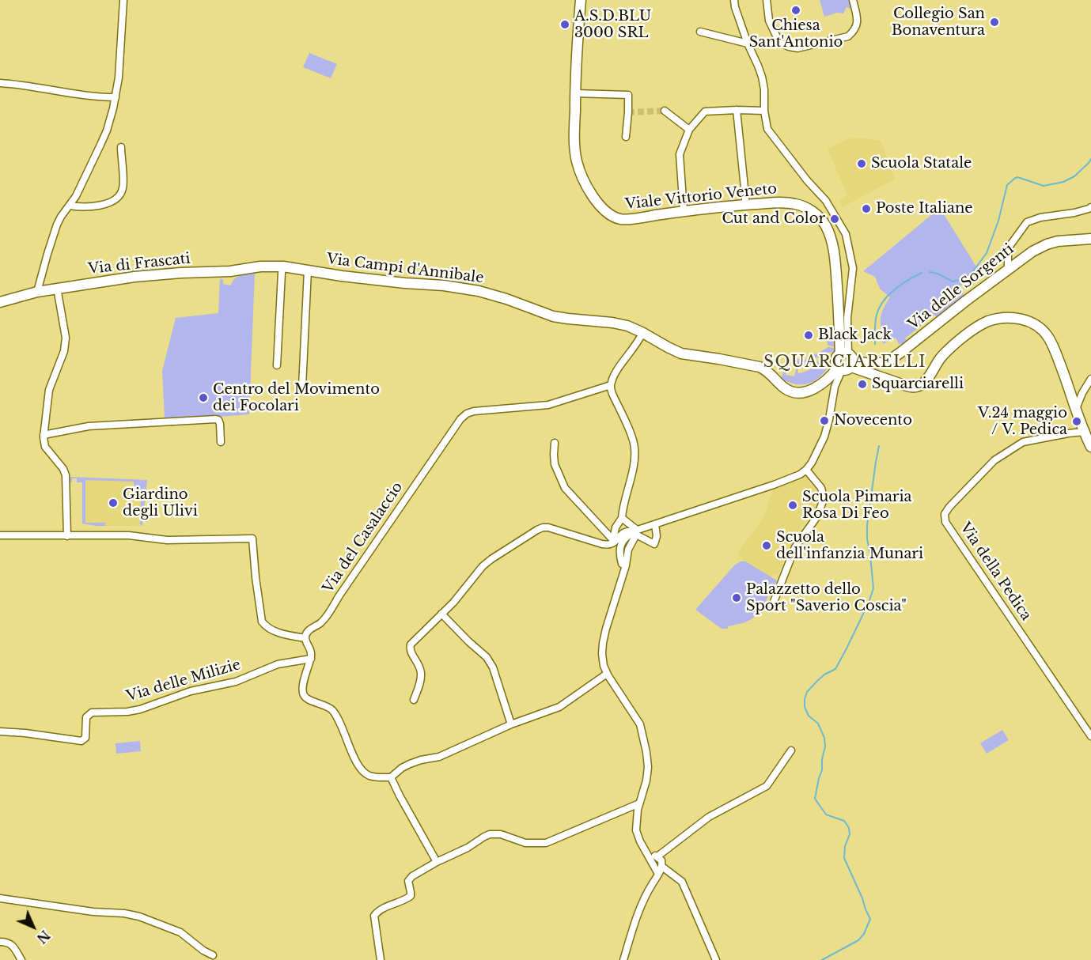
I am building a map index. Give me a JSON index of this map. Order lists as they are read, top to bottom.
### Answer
{
  "streets": {
    "main road": [
      "Viale Vittorio Veneto",
      "Via di Frascati",
      "Via Campi d'Annibale",
      "Via delle Sorgenti"
    ],
    "street": ["Via del Casalaccio", "Via della Pedica", "Via delle Milizie"]
  },
  "crossings": [
    ["Viale Vittorio Veneto", "Via Campi d'Annibale"],
    ["Viale Vittorio Veneto", "Via delle Sorgenti"],
    ["Via di Frascati", "Via Campi d'Annibale"],
    ["Via Campi d'Annibale", "Via delle Sorgenti"]
  ],
  "districts": ["SQUARCIARELLI"],
  "places": [
    "Chiesa Sant'Antonio",
    "Collegio San Bonaventura",
    "A.S.D.BLU 3000 SRL",
    "Scuola Statale",
    "Poste Italiane",
    "Cut and Color",
    "Black Jack",
    "Squarciarelli",
    "Centro del Movimento dei Focolari",
    "Novecento",
    "V.24 maggio / V. Pedica",
    "Giardino degli Ulivi",
    "Scuola Pimaria Rosa Di Feo",
    "Scuola dell'infanzia Munari",
    "Palazzetto dello Sport \"Saverio Coscia\""
  ],
  "north": "bottom right"
}
